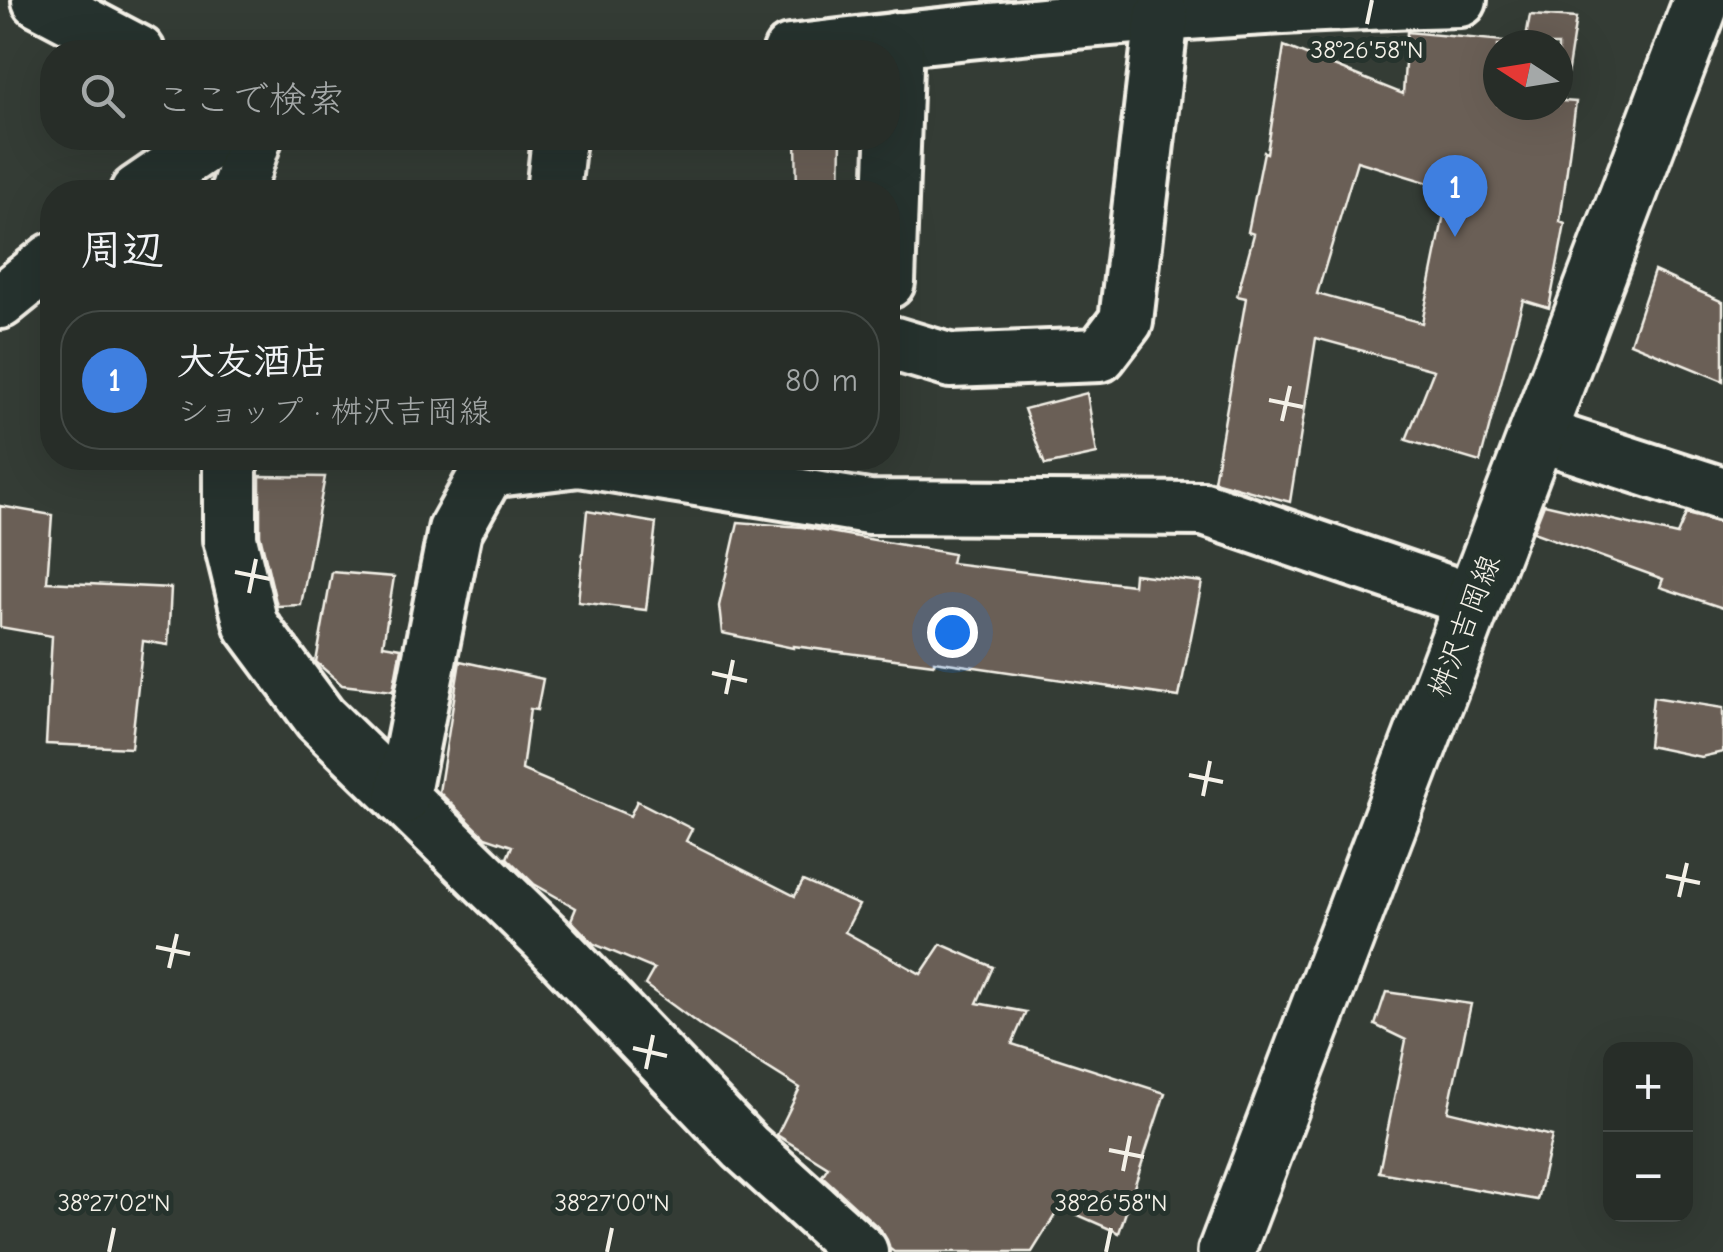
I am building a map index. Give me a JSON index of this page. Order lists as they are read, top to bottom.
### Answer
{
  "streets": {
    "main road": ["桝沢吉岡線"]
  },
  "north": "left",
  "page": {
    "search": "ここで検索",
    "pins": "1",
    "heading": "周辺",
    "list": [
      {
        "mark": "1",
        "name": "大友酒店",
        "note": "ショップ · 桝沢吉岡線",
        "value": "80 m"
      }
    ],
    "map_buttons": ["+", "−"]
  },
  "coordinates": ["38°26'58\"N", "38°27'02\"N", "38°27'00\"N"]
}
